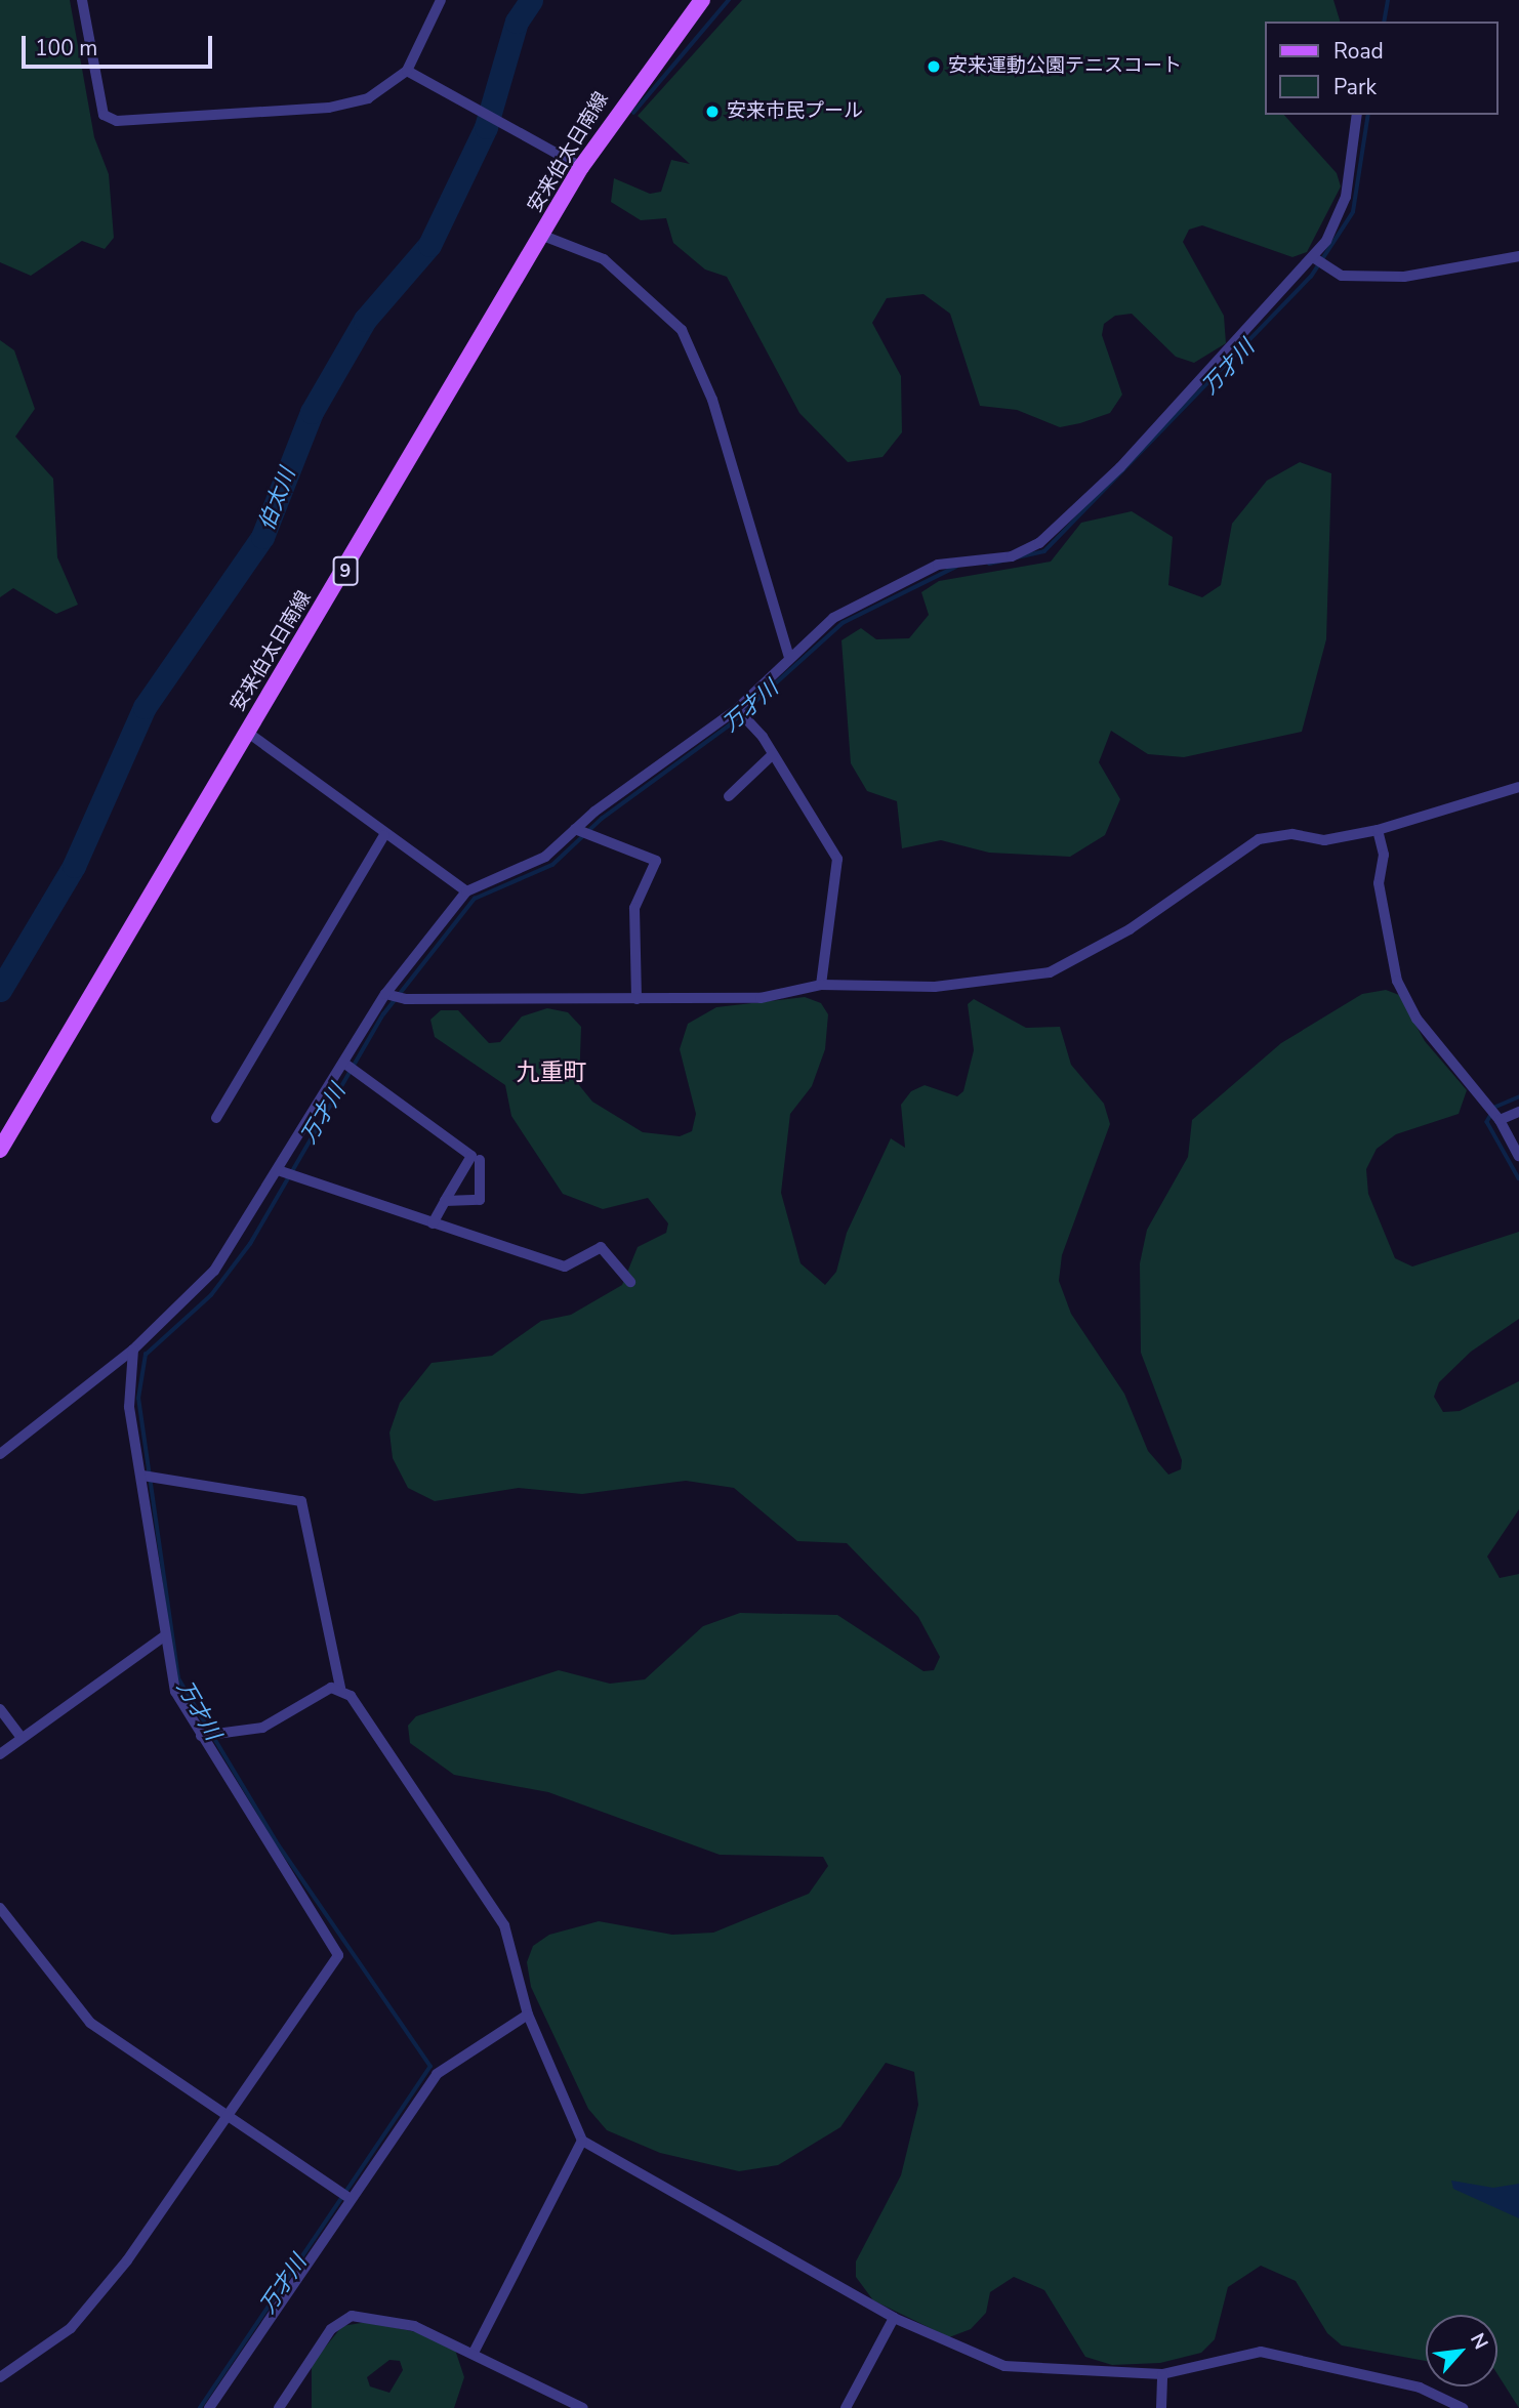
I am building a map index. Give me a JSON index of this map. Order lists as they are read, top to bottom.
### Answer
{
  "streets": {
    "main road": ["安来伯太日南線", "9"]
  },
  "districts": ["九重町"],
  "water": ["万才川", "伯太川"],
  "places": ["安来運動公園テニスコート", "安来市民プール"],
  "legend": ["Road", "Park"],
  "scale_bar": "100 m",
  "north": "top right"
}
